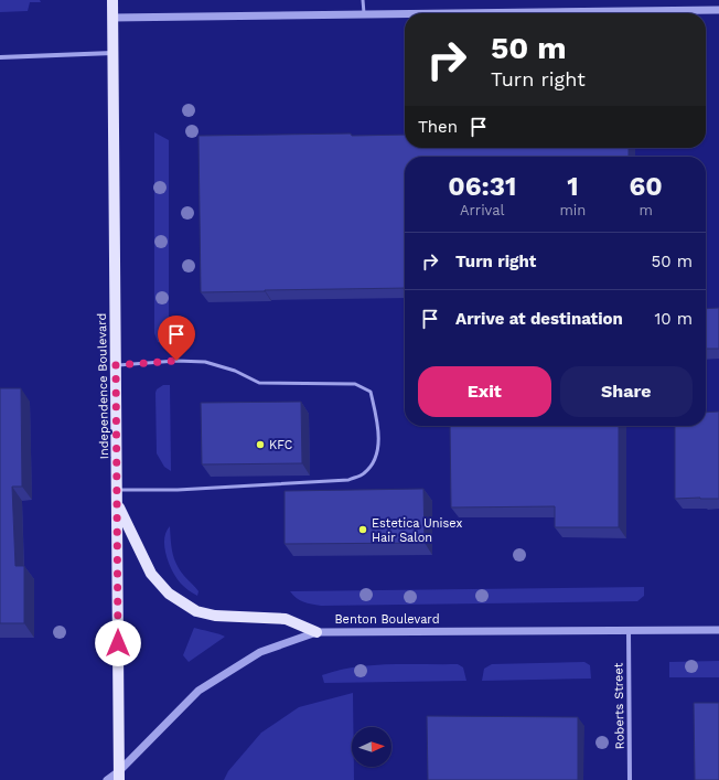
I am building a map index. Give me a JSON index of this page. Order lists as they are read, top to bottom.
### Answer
{
  "streets": {
    "main road": ["Independence Boulevard"],
    "street": ["Benton Boulevard", "Roberts Street"]
  },
  "crossings": [
    ["Independence Boulevard", "Benton Boulevard"],
    ["Benton Boulevard", "Roberts Street"]
  ],
  "places": ["KFC", "Estetica Unisex Hair Salon"],
  "north": "right",
  "page": {
    "turn": ["50 m", "Turn right"],
    "then": "Then",
    "eta": [
      "06:31",
      "Arrival",
      "1",
      "min",
      "60",
      "m"
    ],
    "list": [
      {
        "name": "Turn right",
        "value": "50 m"
      },
      {
        "name": "Arrive at destination",
        "value": "10 m"
      }
    ],
    "buttons": ["Exit", "Share"]
  }
}
